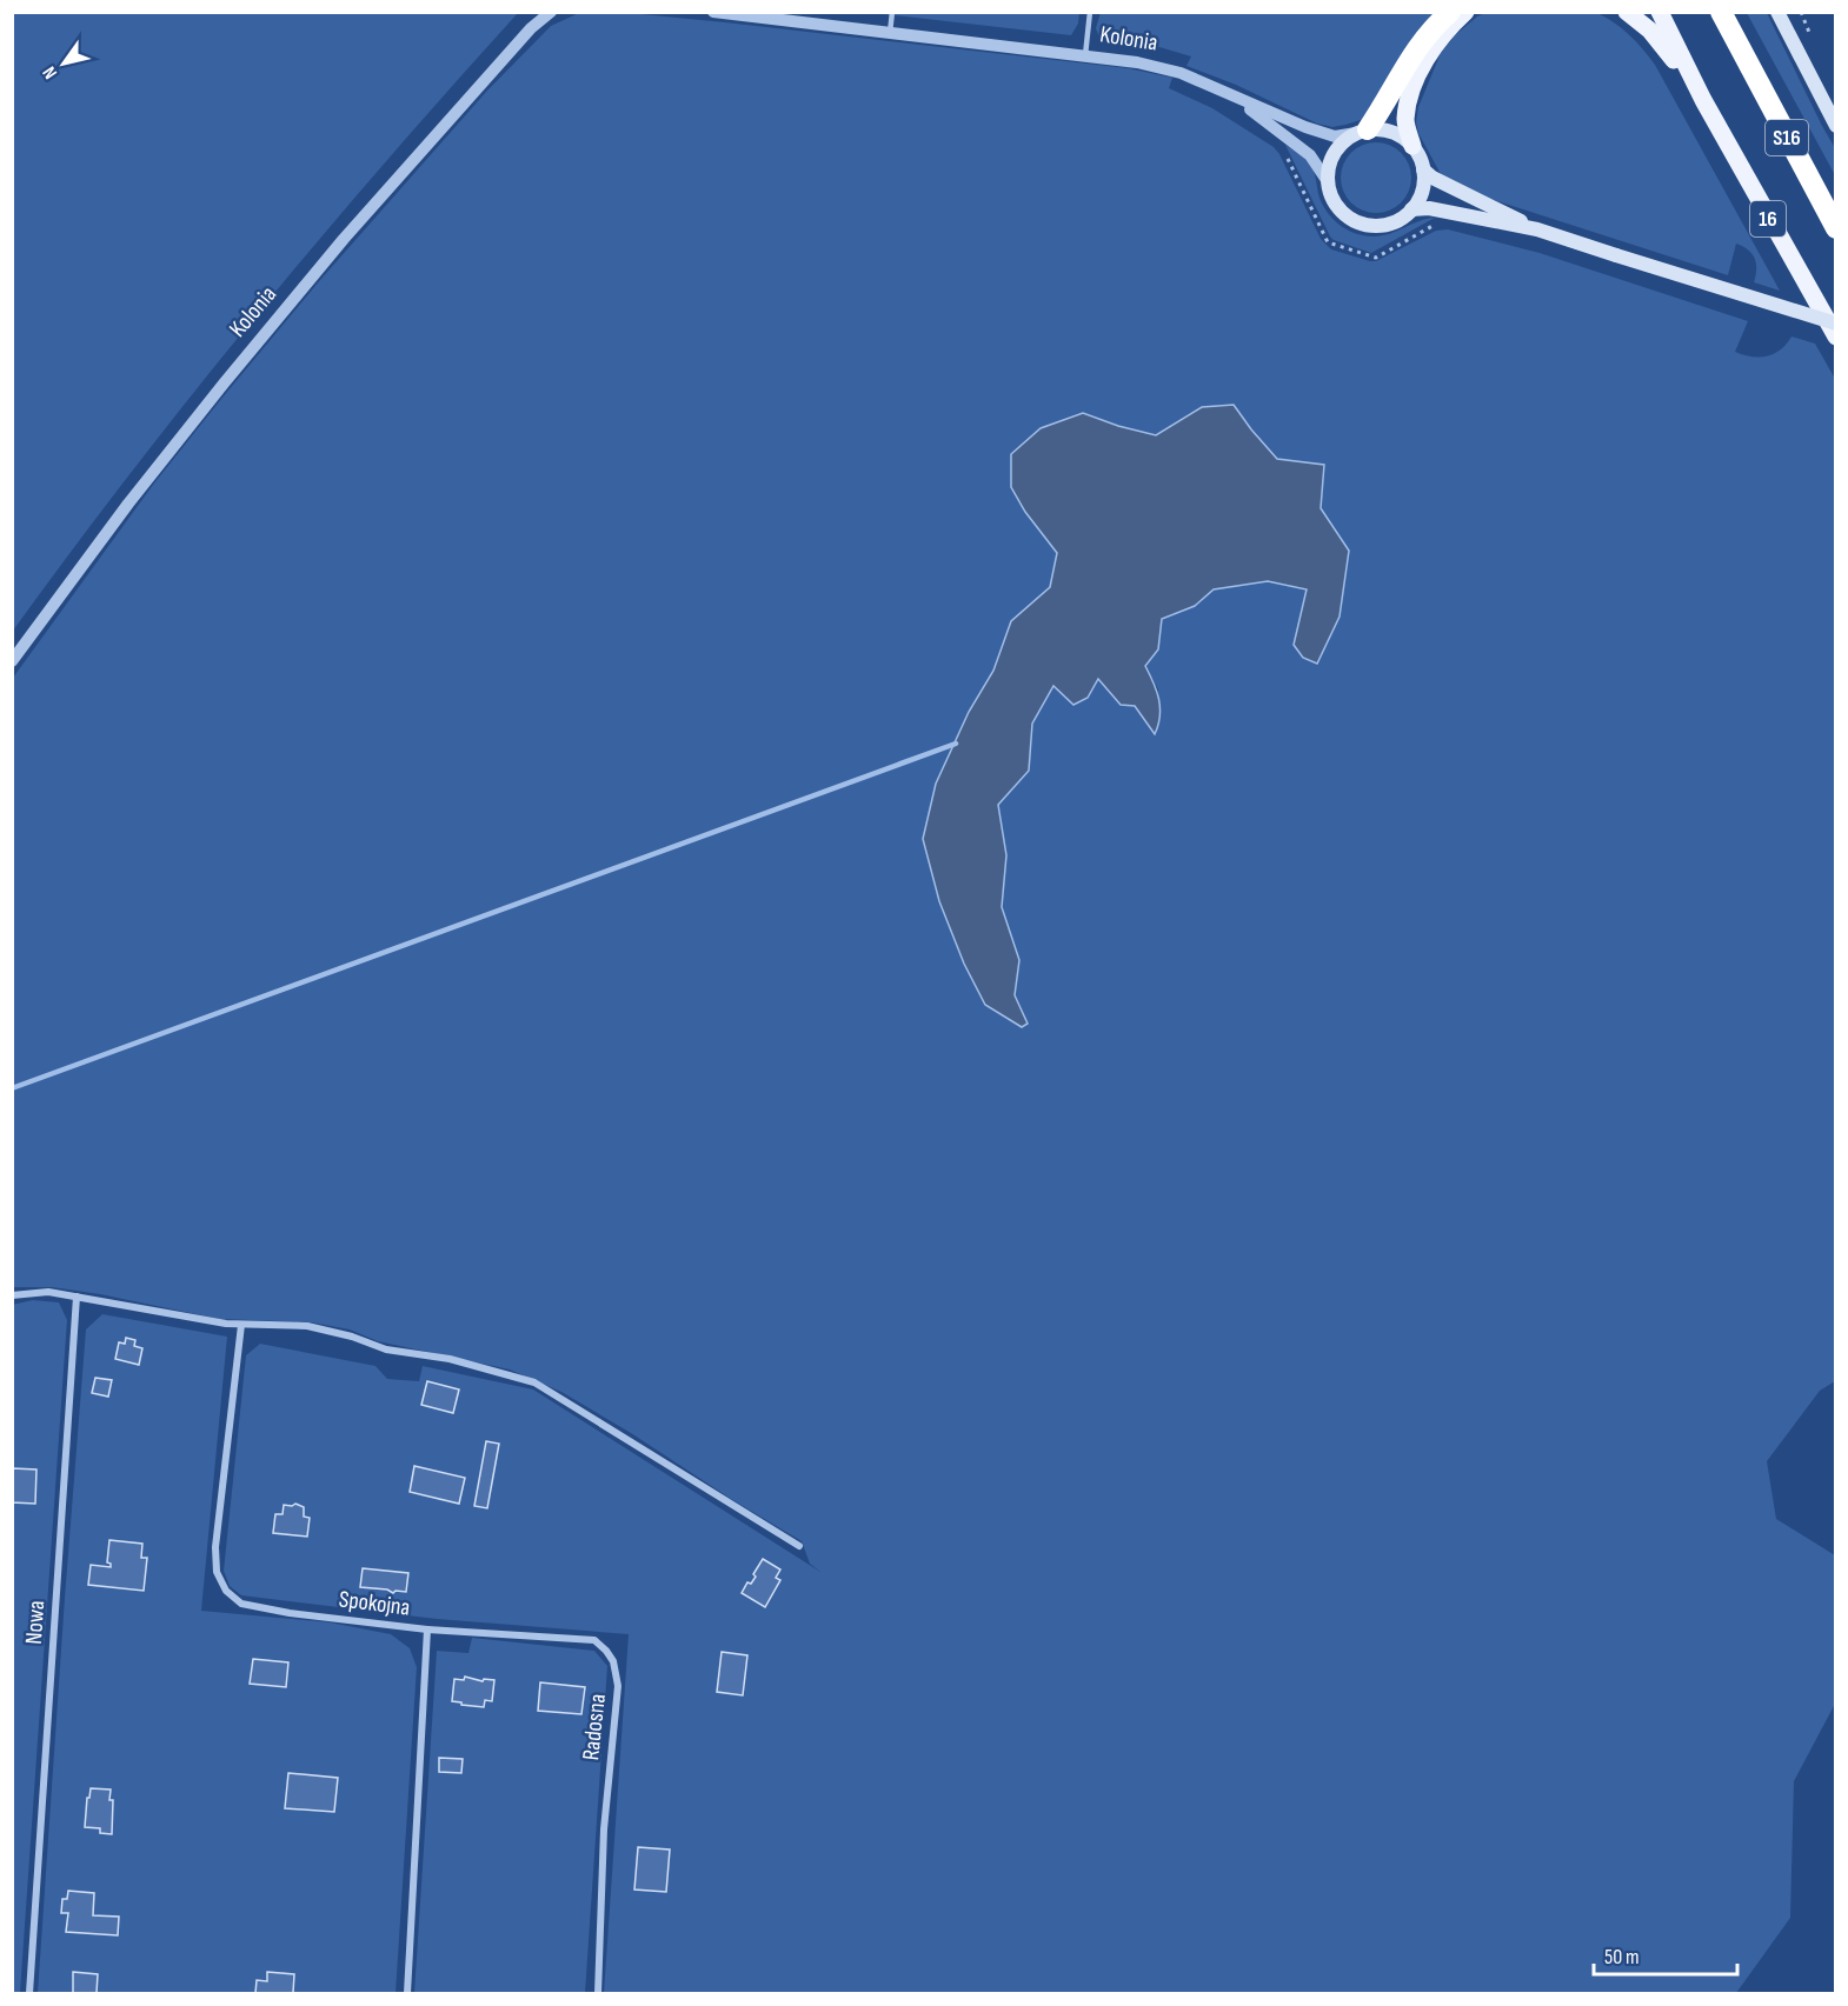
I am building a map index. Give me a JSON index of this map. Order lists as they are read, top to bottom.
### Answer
{
  "streets": {
    "highway": ["S16"],
    "main road": ["16"],
    "street": [
      "Kolonia",
      "Spokojna",
      "Nowa",
      "Radosna"
    ]
  },
  "crossings": [
    ["Spokojna", "Radosna"]
  ],
  "scale_bar": "50 m",
  "north": "bottom left"
}
